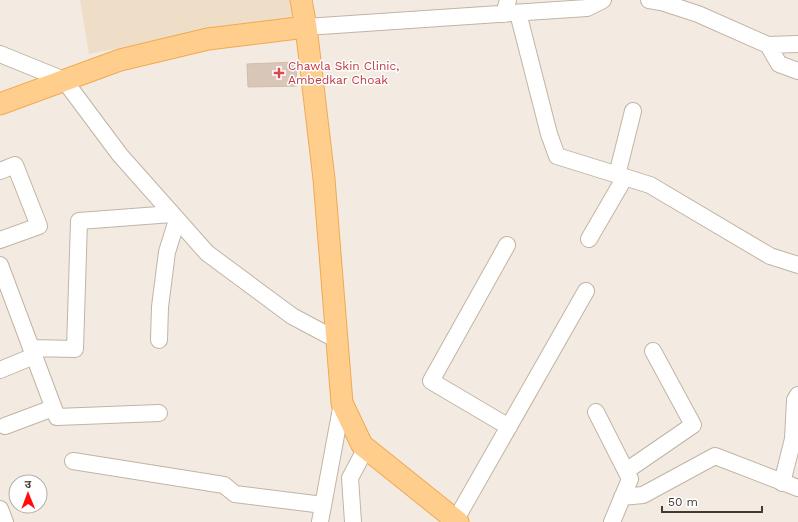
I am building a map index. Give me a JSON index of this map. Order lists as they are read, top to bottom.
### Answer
{
  "places": {
    "health": ["Chawla Skin Clinic, Ambedkar Choak"]
  },
  "scale_bar": "50 m",
  "north": "top"
}
